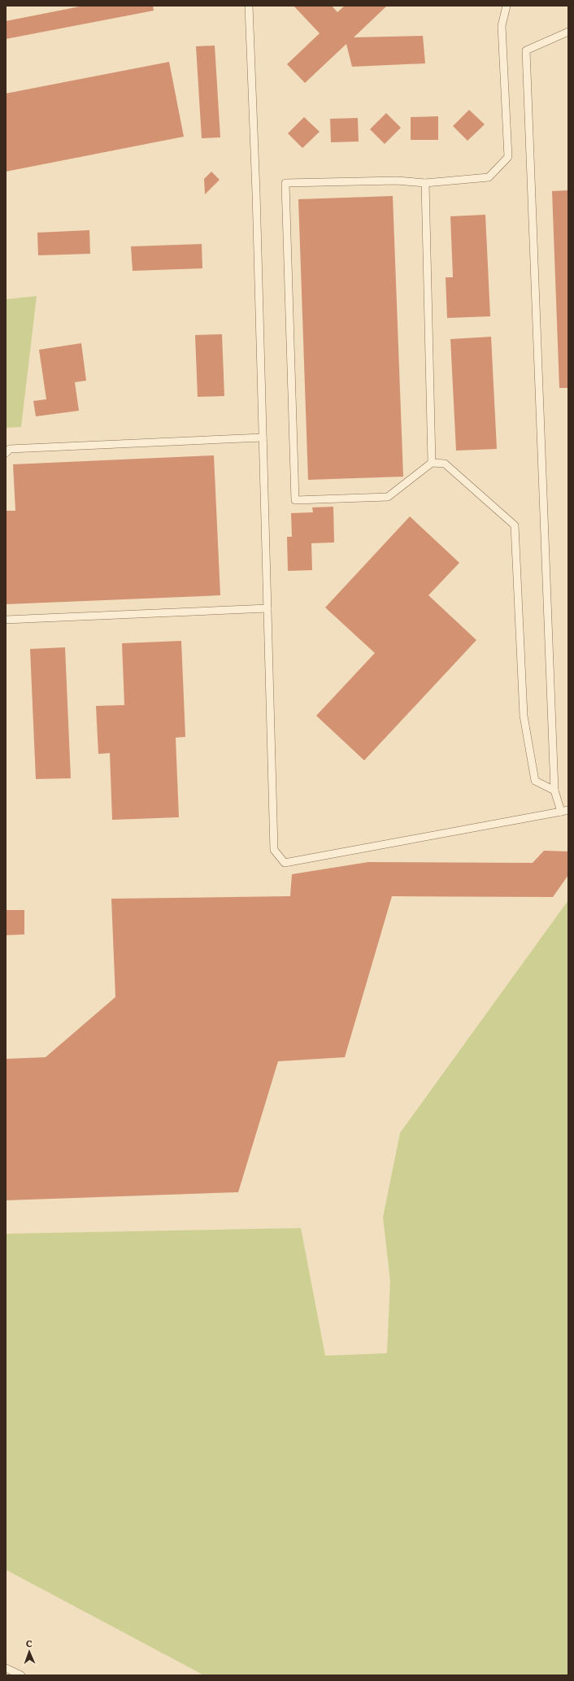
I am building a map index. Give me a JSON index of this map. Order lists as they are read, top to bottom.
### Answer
{
  "north": "top"
}
